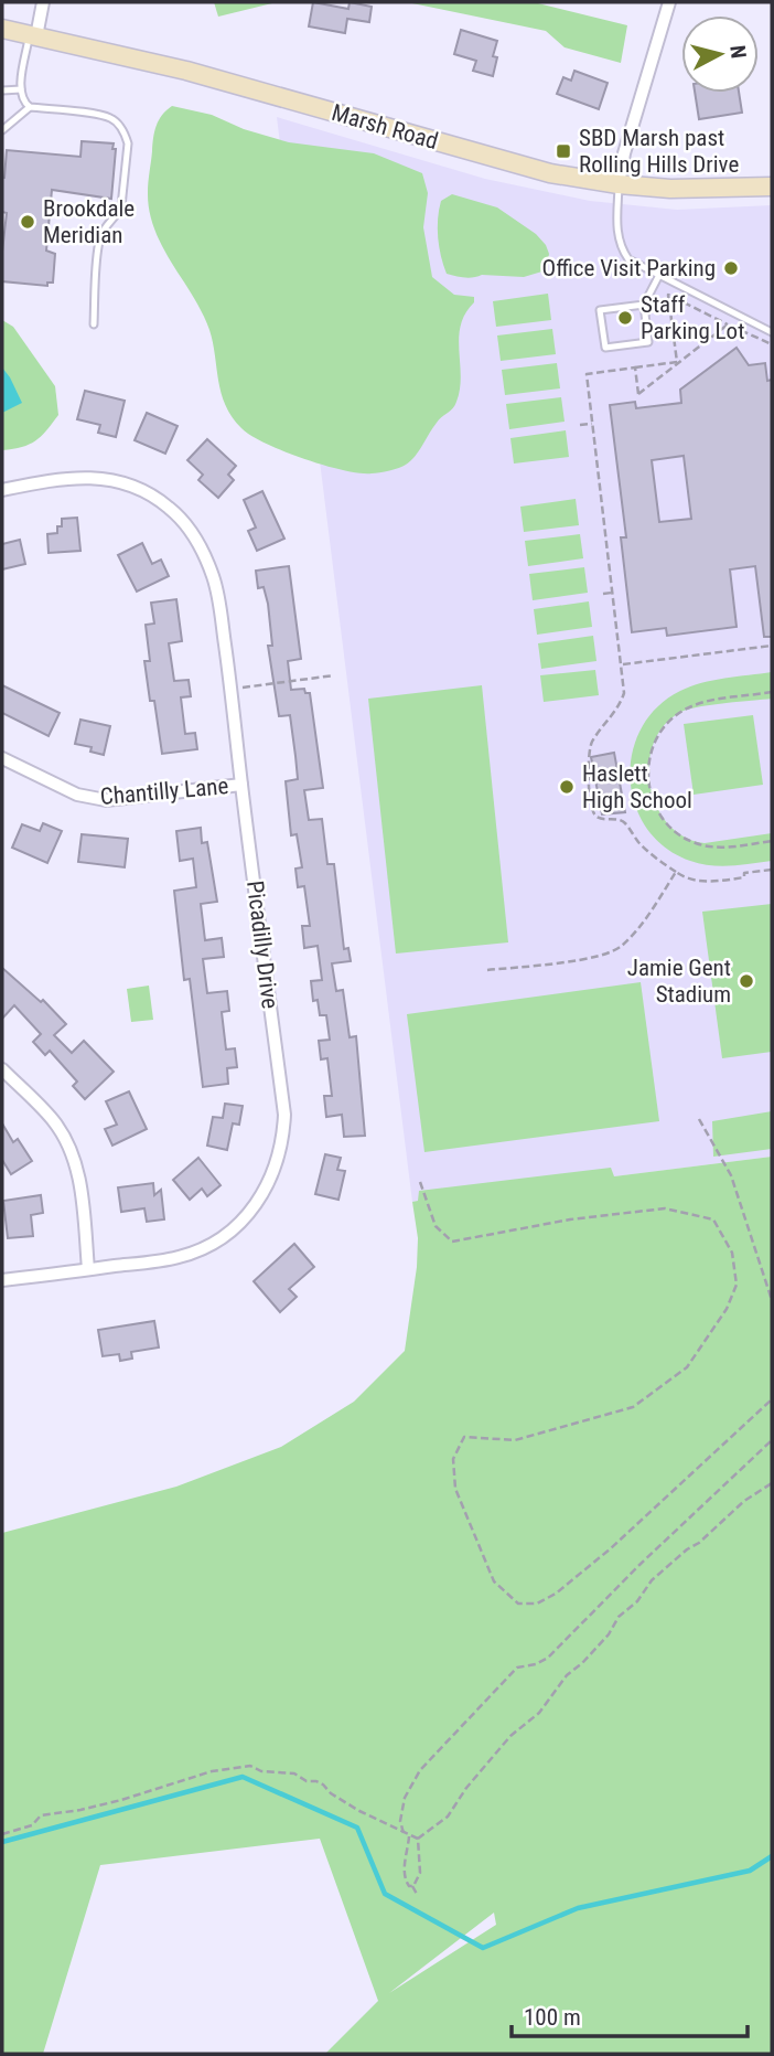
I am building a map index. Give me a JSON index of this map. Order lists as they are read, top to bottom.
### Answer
{
  "streets": {
    "main road": ["Marsh Road"],
    "street": ["Chantilly Lane", "Picadilly Drive"]
  },
  "crossings": [
    ["Chantilly Lane", "Picadilly Drive"]
  ],
  "places": {
    "transit": ["SBD Marsh past Rolling Hills Drive"],
    "other": [
      "Brookdale Meridian",
      "Office Visit Parking",
      "Staff Parking Lot",
      "Haslett High School",
      "Jamie Gent Stadium"
    ]
  },
  "scale_bar": "100 m",
  "north": "right"
}
